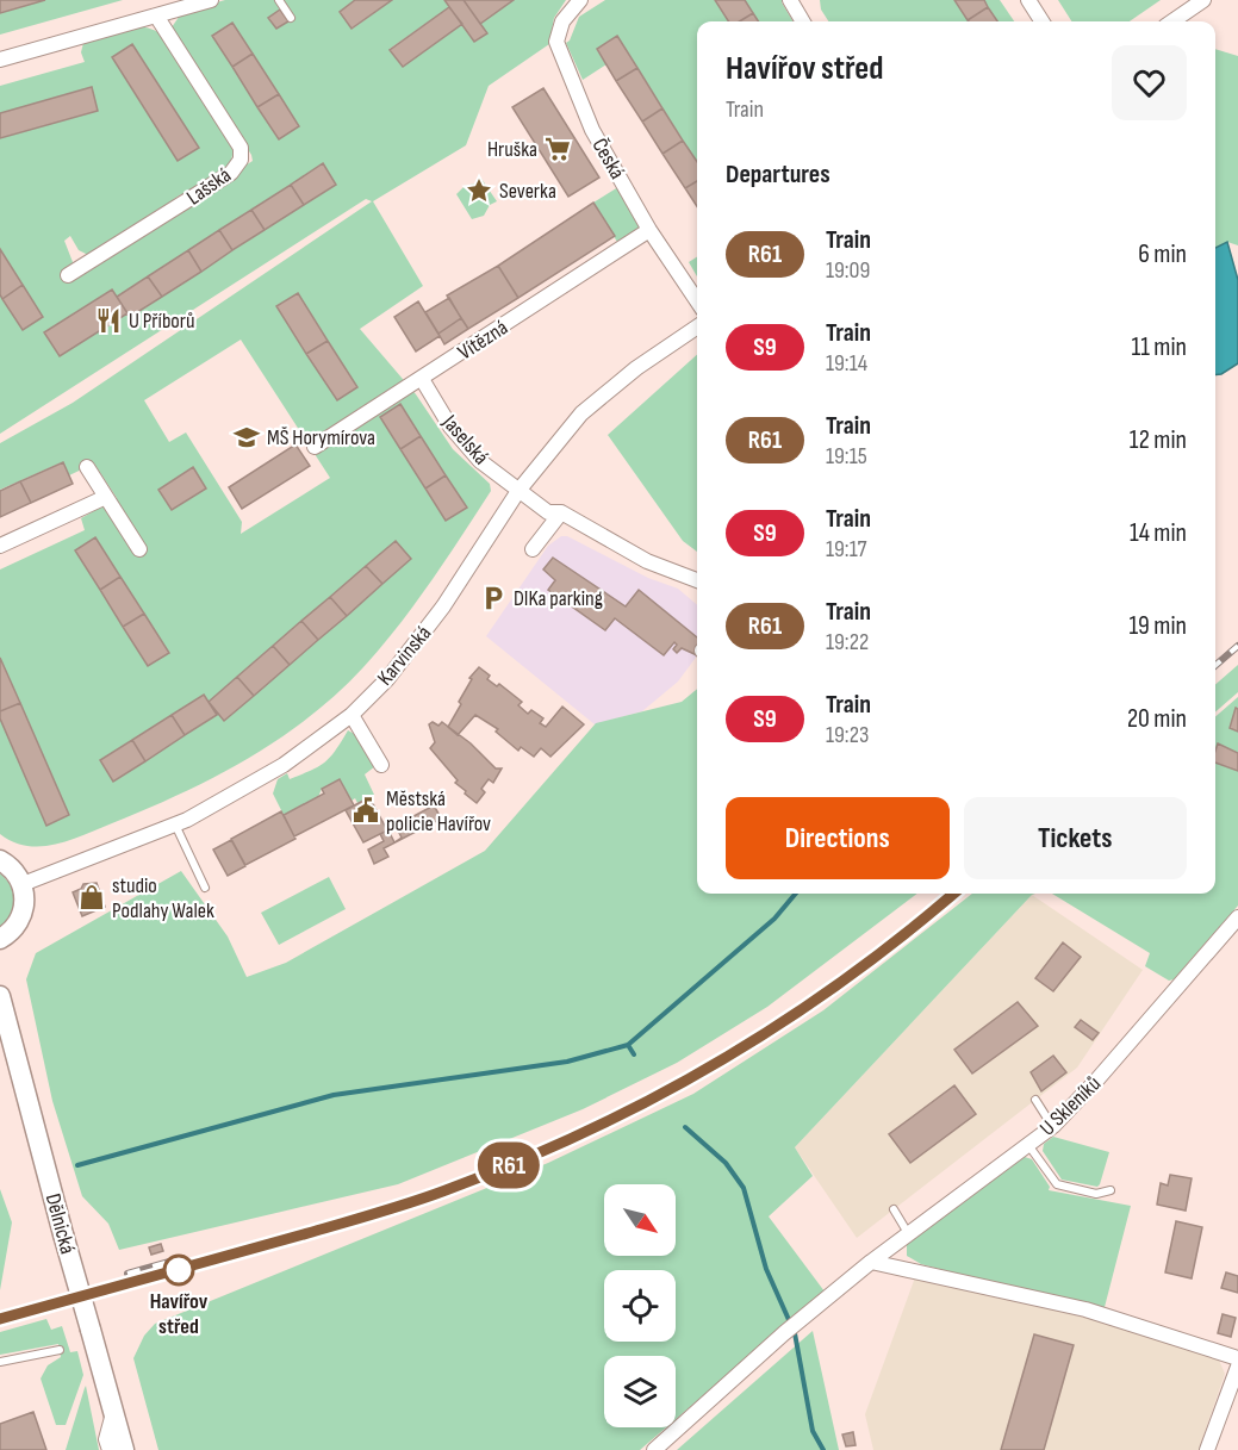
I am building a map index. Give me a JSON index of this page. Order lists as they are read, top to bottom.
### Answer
{
  "streets": {
    "street": [
      "Česká",
      "Lašská",
      "Vítězná",
      "Jaselská",
      "Karvinská",
      "U Skleníků",
      "Dělnická"
    ]
  },
  "crossings": [
    ["Česká", "Vítězná"],
    ["Vítězná", "Jaselská"],
    ["Jaselská", "Karvinská"]
  ],
  "places": {
    "supermarket": ["Hruška"],
    "place": ["Severka"],
    "restaurant": ["U Příborů"],
    "school or university": ["MŠ Horymírova"],
    "parking": ["DIKa parking"],
    "public building": ["Městská policie Havířov"],
    "shop": ["studio Podlahy Walek"],
    "other": ["Havířov střed"]
  },
  "north": "bottom right",
  "page": {
    "on_map": "R61",
    "heading": [
      ["Havířov střed", "Train"],
      "Departures"
    ],
    "list": [
      {
        "mark": "R61",
        "name": "Train",
        "note": "19:09",
        "value": "6 min"
      },
      {
        "mark": "S9",
        "name": "Train",
        "note": "19:14",
        "value": "11 min"
      },
      {
        "mark": "R61",
        "name": "Train",
        "note": "19:15",
        "value": "12 min"
      },
      {
        "mark": "S9",
        "name": "Train",
        "note": "19:17",
        "value": "14 min"
      },
      {
        "mark": "R61",
        "name": "Train",
        "note": "19:22",
        "value": "19 min"
      },
      {
        "mark": "S9",
        "name": "Train",
        "note": "19:23",
        "value": "20 min"
      }
    ],
    "buttons": ["Directions", "Tickets"]
  }
}
